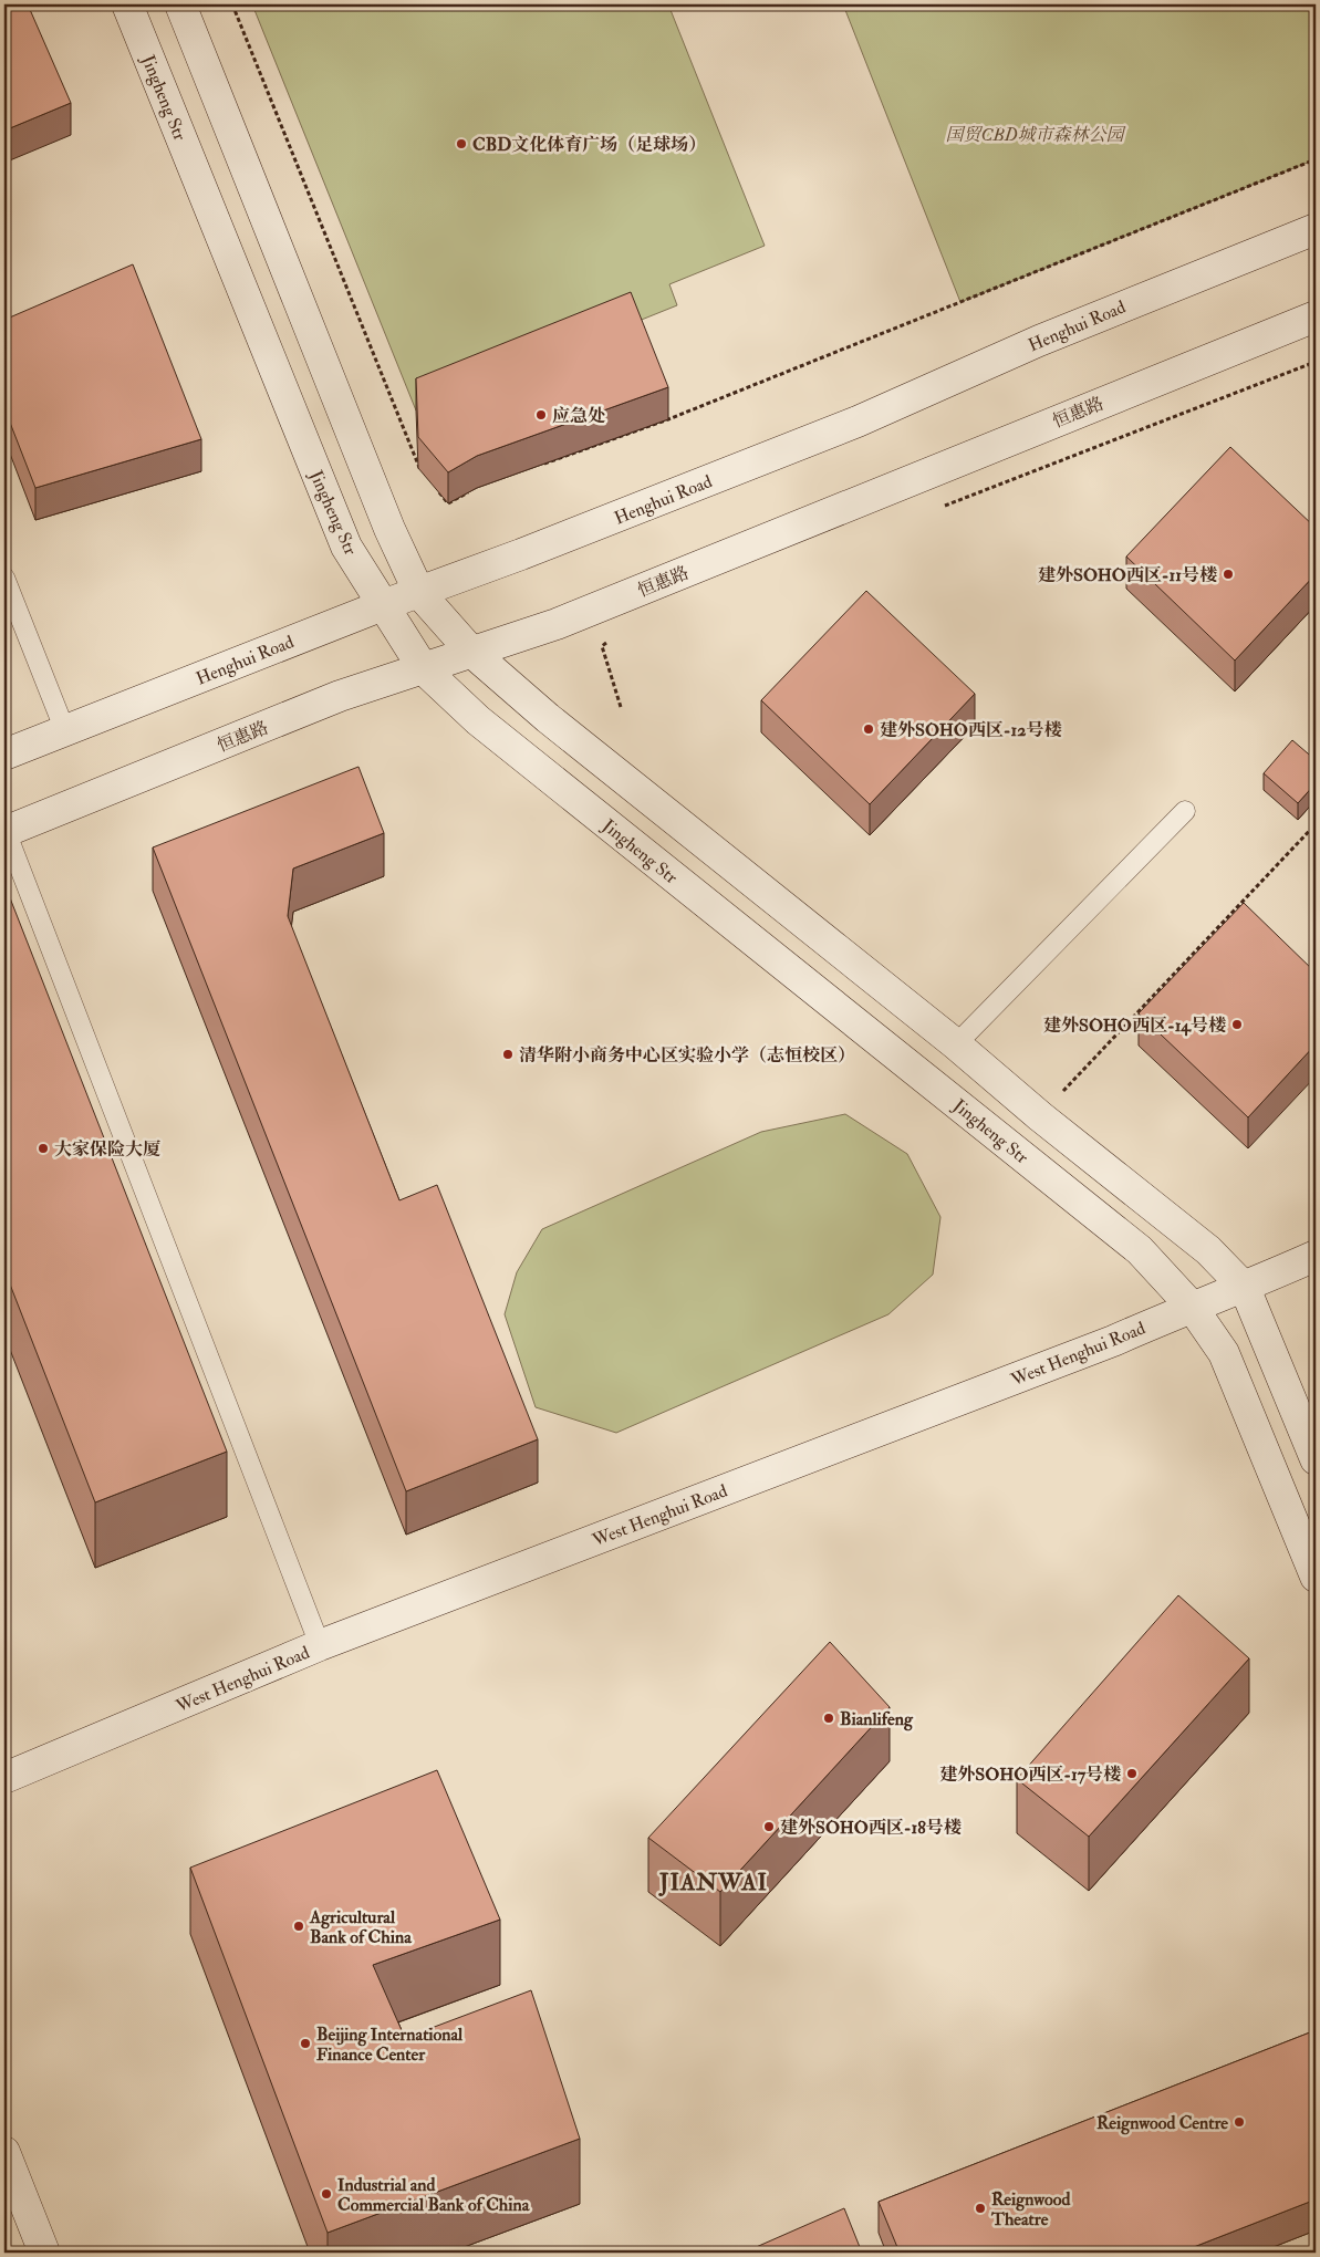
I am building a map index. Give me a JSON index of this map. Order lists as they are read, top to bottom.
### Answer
{
  "streets": {
    "main road": [
      "Jingheng Str",
      "Henghui Road",
      "恒惠路",
      "West Henghui Road"
    ]
  },
  "crossings": [
    ["Jingheng Str", "Henghui Road"],
    ["Jingheng Str", "恒惠路"],
    ["Jingheng Str", "West Henghui Road"]
  ],
  "districts": ["JIANWAI"],
  "parks": ["国贸CBD城市森林公园"],
  "places": [
    "CBD文化体育广场（足球场）",
    "应急处",
    "建外SOHO西区-11号楼",
    "建外SOHO西区-12号楼",
    "建外SOHO西区-14号楼",
    "清华附小商务中心区实验小学（志恒校区）",
    "大家保险大厦",
    "Bianlifeng",
    "建外SOHO西区-17号楼",
    "建外SOHO西区-18号楼",
    "Agricultural Bank of China",
    "Beijing International Finance Center",
    "Reignwood Centre",
    "Industrial and Commercial Bank of China",
    "Reignwood Theatre"
  ]
}
